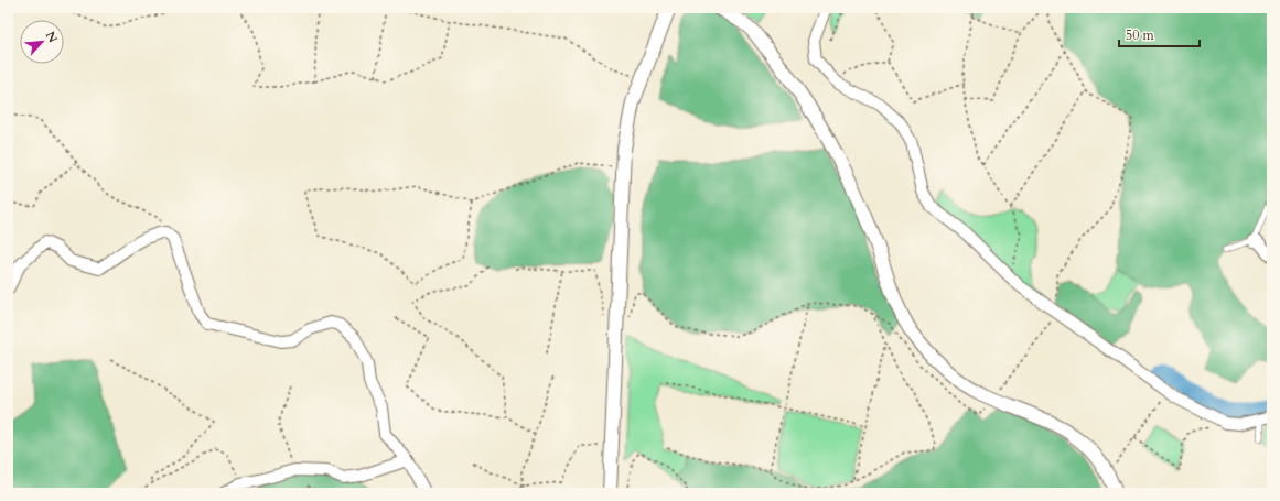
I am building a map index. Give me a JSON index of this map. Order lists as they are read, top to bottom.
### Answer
{
  "scale_bar": "50 m",
  "north": "top right"
}
